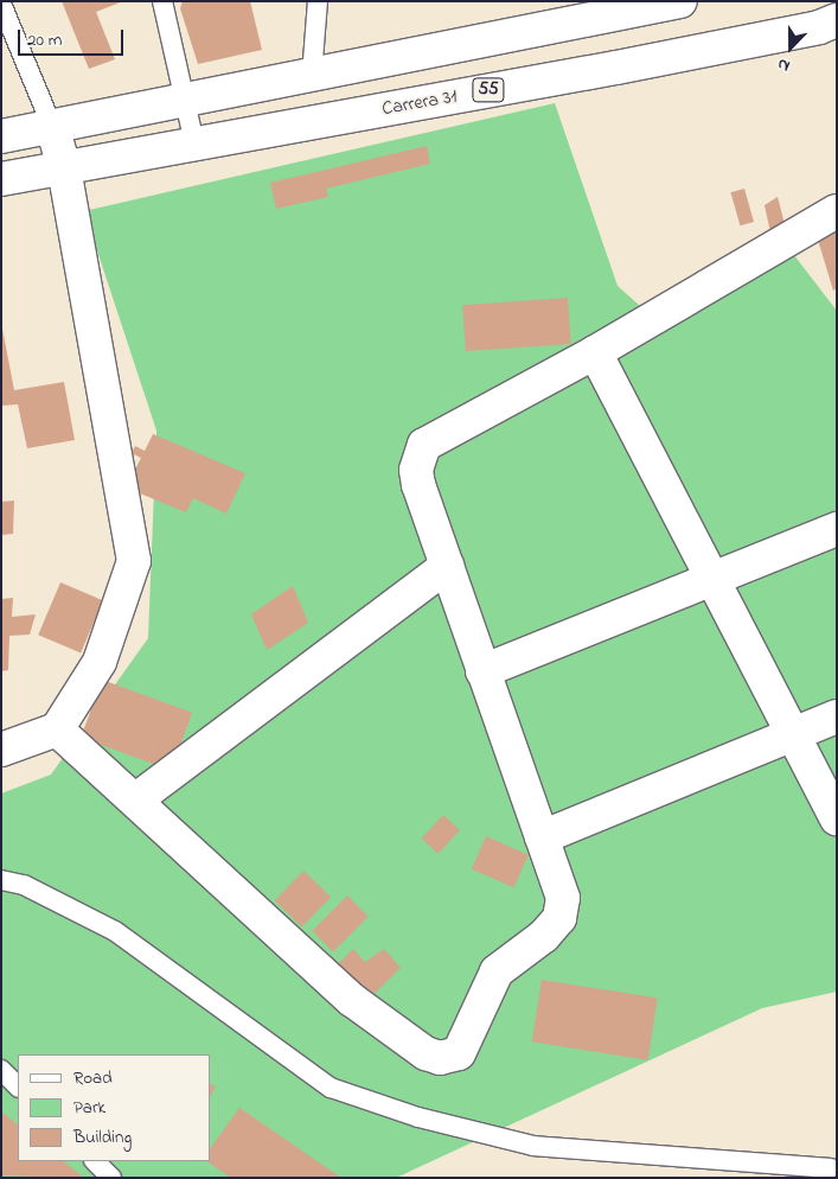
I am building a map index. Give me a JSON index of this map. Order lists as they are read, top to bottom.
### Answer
{
  "streets": {
    "main road": ["55", "Carrera 31"]
  },
  "legend": ["Road", "Park", "Building"],
  "scale_bar": "20 m",
  "north": "bottom"
}
